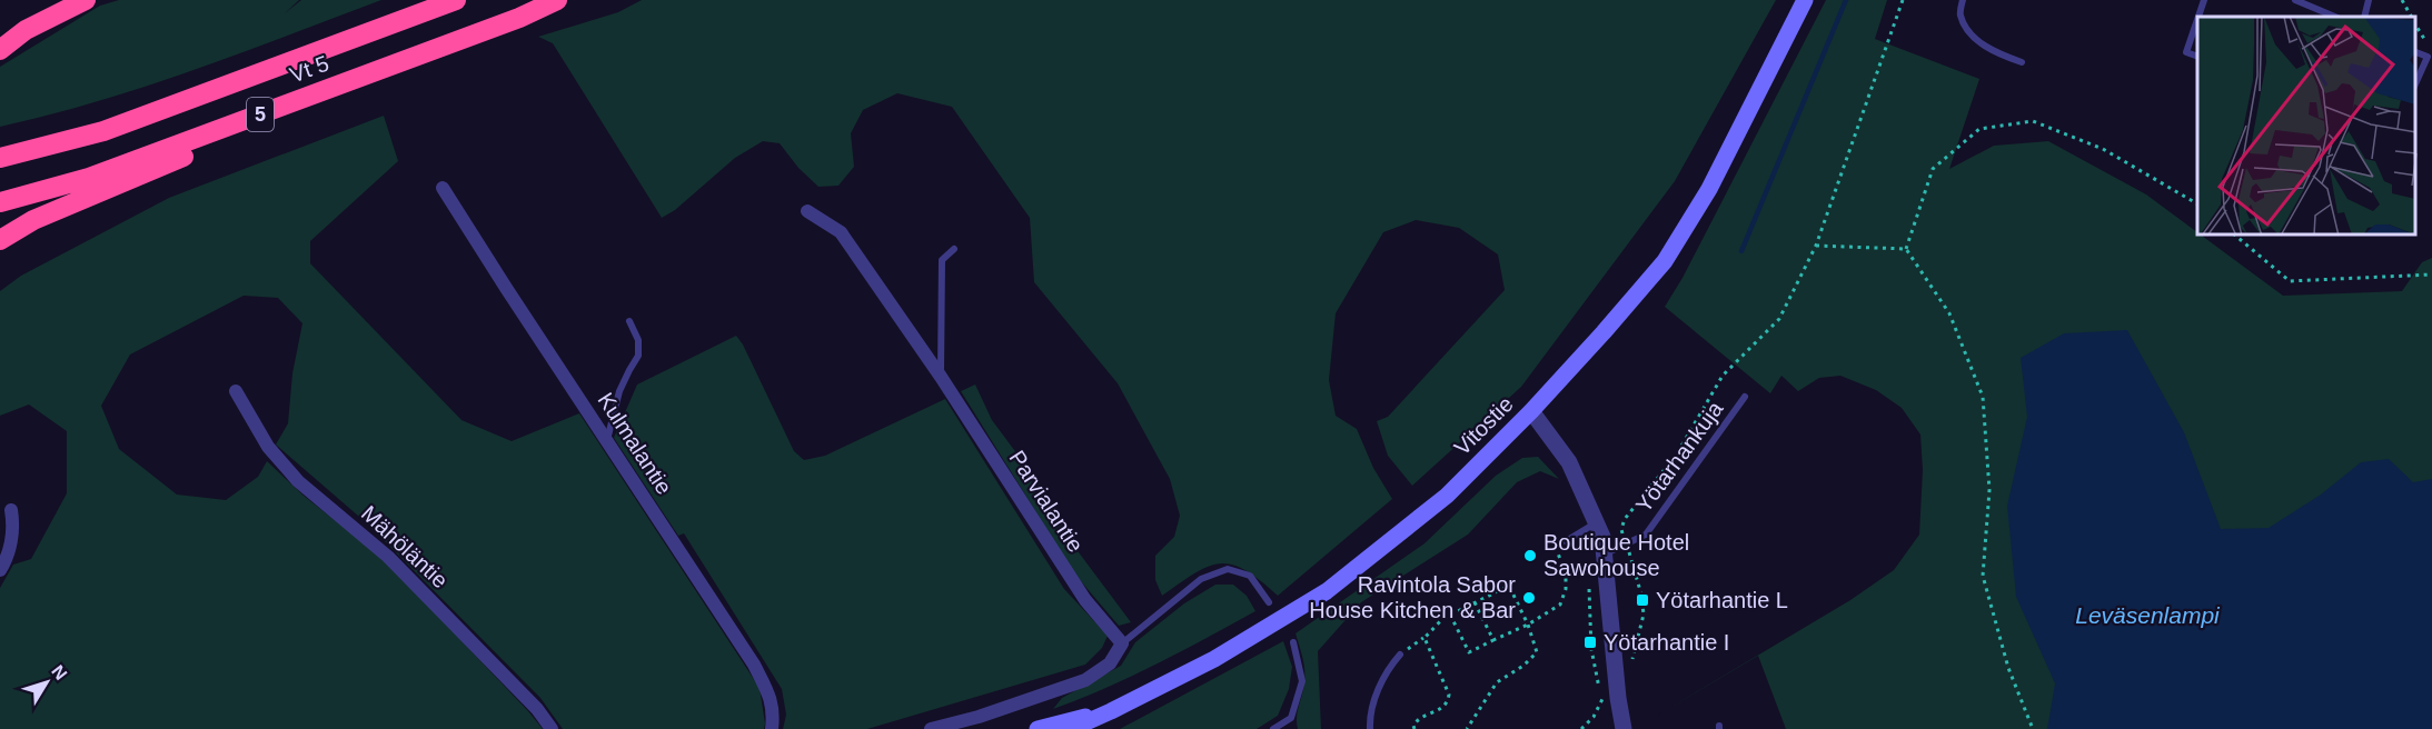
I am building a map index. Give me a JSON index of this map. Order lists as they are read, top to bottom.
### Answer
{
  "streets": {
    "highway": ["Vt 5", "5"],
    "main road": ["Vitostie"],
    "street": ["Kulmalantie", "Parvialantie", "Mähöläntie"],
    "lane": ["Yötarhankuja"]
  },
  "water": ["Leväsenlampi"],
  "places": {
    "other": ["Boutique Hotel Sawohouse", "Ravintola Sabor House Kitchen & Bar"],
    "transit": ["Yötarhantie L", "Yötarhantie I"]
  },
  "north": "top right"
}
